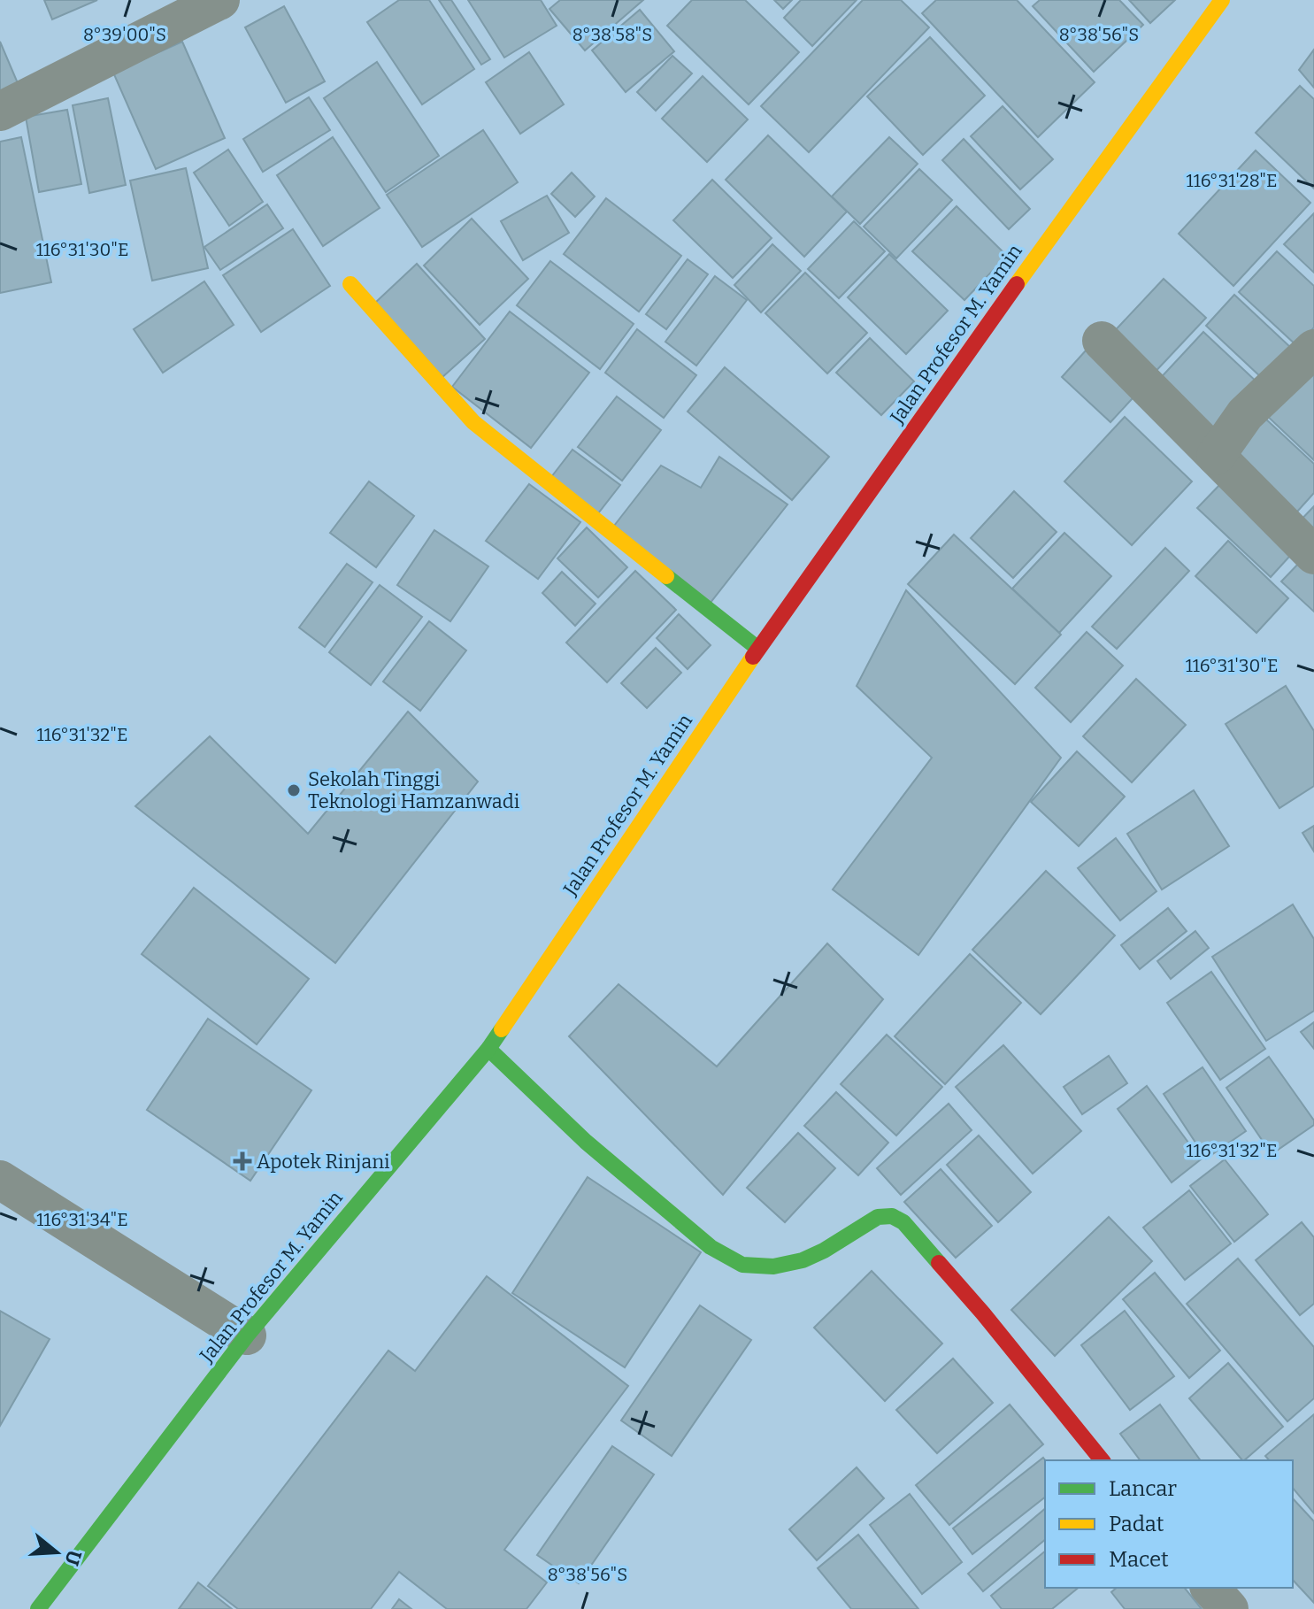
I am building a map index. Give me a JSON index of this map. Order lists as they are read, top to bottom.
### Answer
{
  "streets": {
    "main road": ["Jalan Profesor M. Yamin"]
  },
  "places": {
    "other": ["Sekolah Tinggi Teknologi Hamzanwadi"],
    "health": ["Apotek Rinjani"]
  },
  "legend": ["Lancar", "Padat", "Macet"],
  "north": "right",
  "coordinates": [
    "8°39'00\"S",
    "8°38'58\"S",
    "8°38'56\"S",
    "116°31'28\"E",
    "116°31'30\"E",
    "116°31'32\"E",
    "116°31'34\"E"
  ]
}
